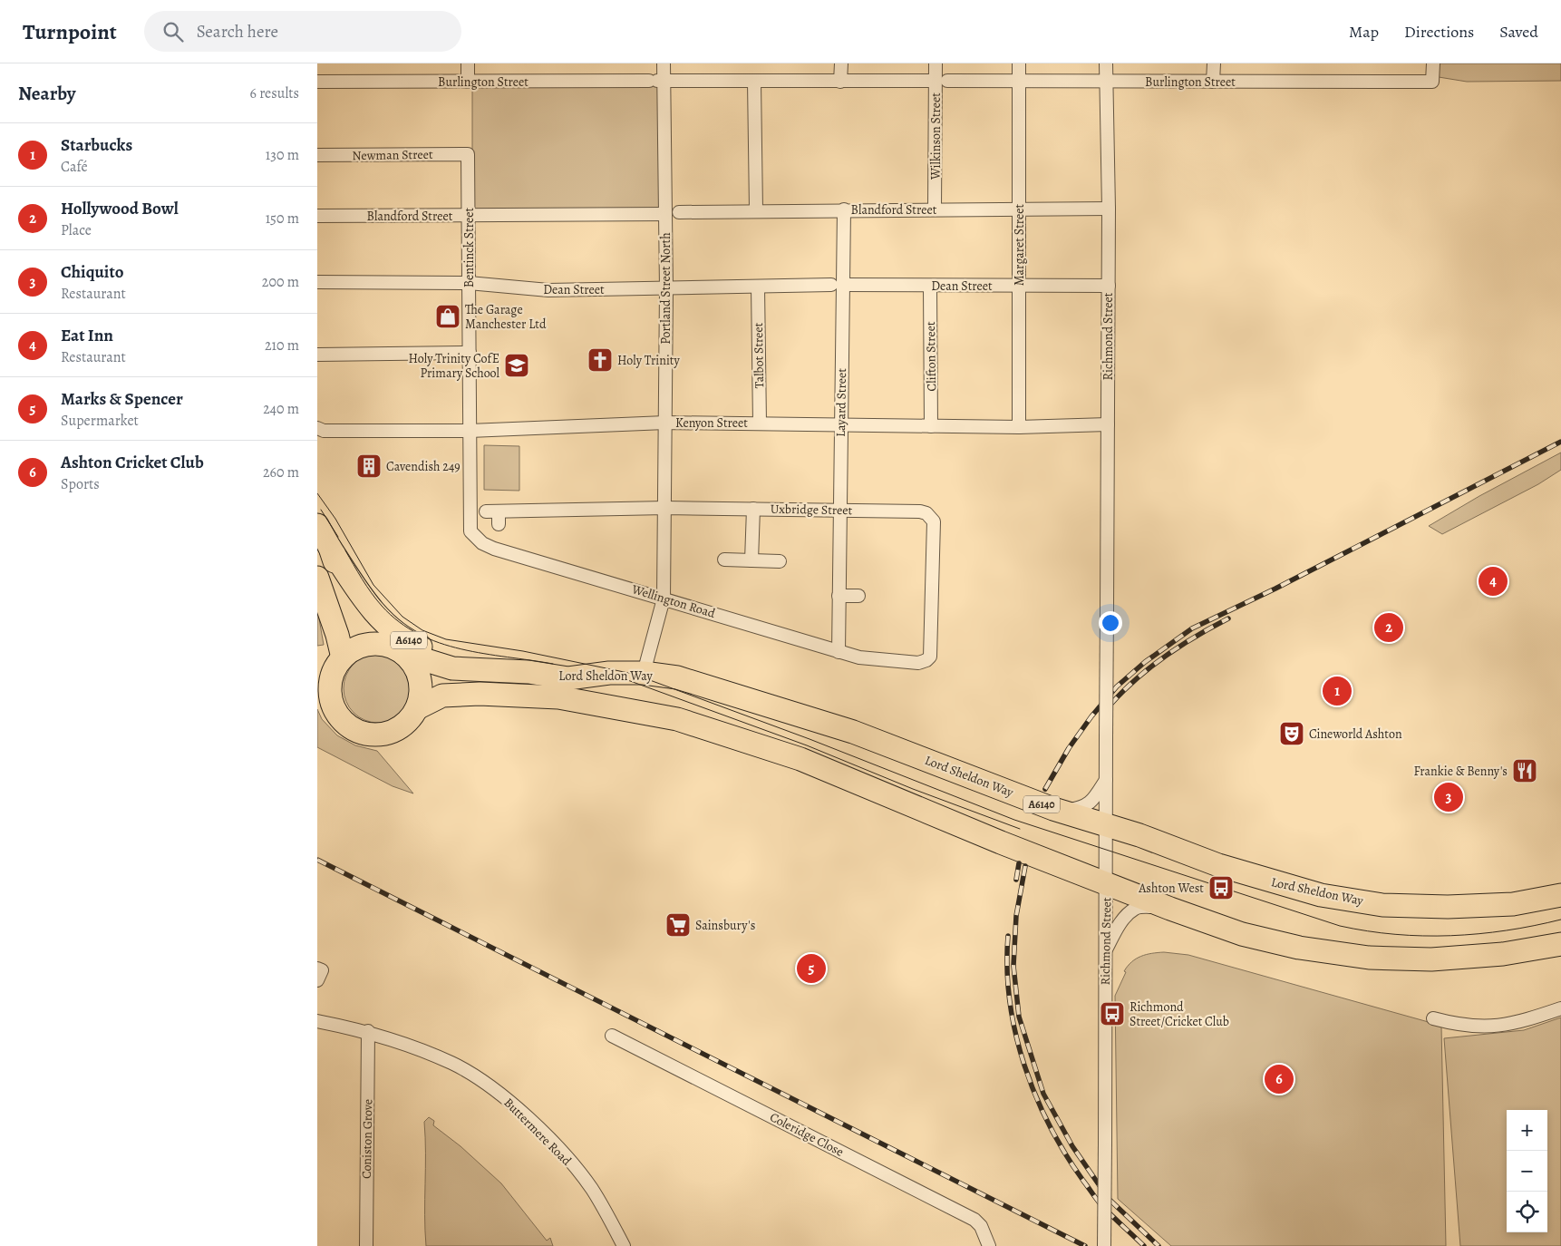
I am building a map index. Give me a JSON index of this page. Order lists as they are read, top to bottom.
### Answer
{
  "streets": {
    "highway": ["A6140", "Lord Sheldon Way"],
    "street": [
      "Burlington Street",
      "Wilkinson Street",
      "Newman Street",
      "Blandford Street",
      "Margaret Street",
      "Bentinck Street",
      "Dean Street",
      "Portland Street North",
      "Richmond Street",
      "Talbot Street",
      "Clifton Street",
      "Layard Street",
      "Kenyon Street",
      "Uxbridge Street",
      "Wellington Road",
      "Buttermere Road",
      "Coleridge Close",
      "Coniston Grove"
    ]
  },
  "crossings": [
    ["Burlington Street", "Wilkinson Street"],
    ["Burlington Street", "Margaret Street"],
    ["Burlington Street", "Portland Street North"],
    ["Burlington Street", "Richmond Street"],
    ["Wilkinson Street", "Blandford Street"],
    ["Newman Street", "Bentinck Street"],
    ["Blandford Street", "Margaret Street"],
    ["Blandford Street", "Bentinck Street"],
    ["Blandford Street", "Portland Street North"],
    ["Blandford Street", "Richmond Street"],
    ["Blandford Street", "Layard Street"],
    ["Margaret Street", "Dean Street"],
    ["Margaret Street", "Kenyon Street"],
    ["Bentinck Street", "Dean Street"],
    ["Bentinck Street", "Kenyon Street"],
    ["Bentinck Street", "Wellington Road"],
    ["Dean Street", "Portland Street North"],
    ["Dean Street", "Richmond Street"],
    ["Dean Street", "Talbot Street"],
    ["Dean Street", "Clifton Street"],
    ["Dean Street", "Layard Street"],
    ["Portland Street North", "Kenyon Street"],
    ["Portland Street North", "Uxbridge Street"],
    ["Portland Street North", "Wellington Road"],
    ["Portland Street North", "Lord Sheldon Way"],
    ["Richmond Street", "Kenyon Street"],
    ["Richmond Street", "Lord Sheldon Way"],
    ["Talbot Street", "Kenyon Street"],
    ["Clifton Street", "Kenyon Street"],
    ["Layard Street", "Kenyon Street"],
    ["Layard Street", "Uxbridge Street"],
    ["Layard Street", "Wellington Road"],
    ["Uxbridge Street", "Wellington Road"],
    ["A6140", "Lord Sheldon Way"],
    ["Buttermere Road", "Coniston Grove"]
  ],
  "places": {
    "shop": ["The Garage Manchester Ltd"],
    "church": ["Holy Trinity"],
    "school or university": ["Holy Trinity CofE Primary School"],
    "building": ["Cavendish 249"],
    "theatre": ["Cineworld Ashton"],
    "restaurant": ["Frankie & Benny's"],
    "bus stop": ["Ashton West", "Richmond Street/Cricket Club"],
    "supermarket": ["Sainsbury's"]
  },
  "page": {
    "header": "Turnpoint",
    "search": "Search here",
    "nav": ["Map", "Directions", "Saved"],
    "heading": ["Nearby", "6 results"],
    "list": [
      {
        "mark": "1",
        "name": "Starbucks",
        "note": "Café",
        "value": "130 m"
      },
      {
        "mark": "2",
        "name": "Hollywood Bowl",
        "note": "Place",
        "value": "150 m"
      },
      {
        "mark": "3",
        "name": "Chiquito",
        "note": "Restaurant",
        "value": "200 m"
      },
      {
        "mark": "4",
        "name": "Eat Inn",
        "note": "Restaurant",
        "value": "210 m"
      },
      {
        "mark": "5",
        "name": "Marks & Spencer",
        "note": "Supermarket",
        "value": "240 m"
      },
      {
        "mark": "6",
        "name": "Ashton Cricket Club",
        "note": "Sports",
        "value": "260 m"
      }
    ],
    "pins": [
      "4",
      "2",
      "1",
      "3",
      "5",
      "6"
    ],
    "map_buttons": ["+", "−"]
  }
}
